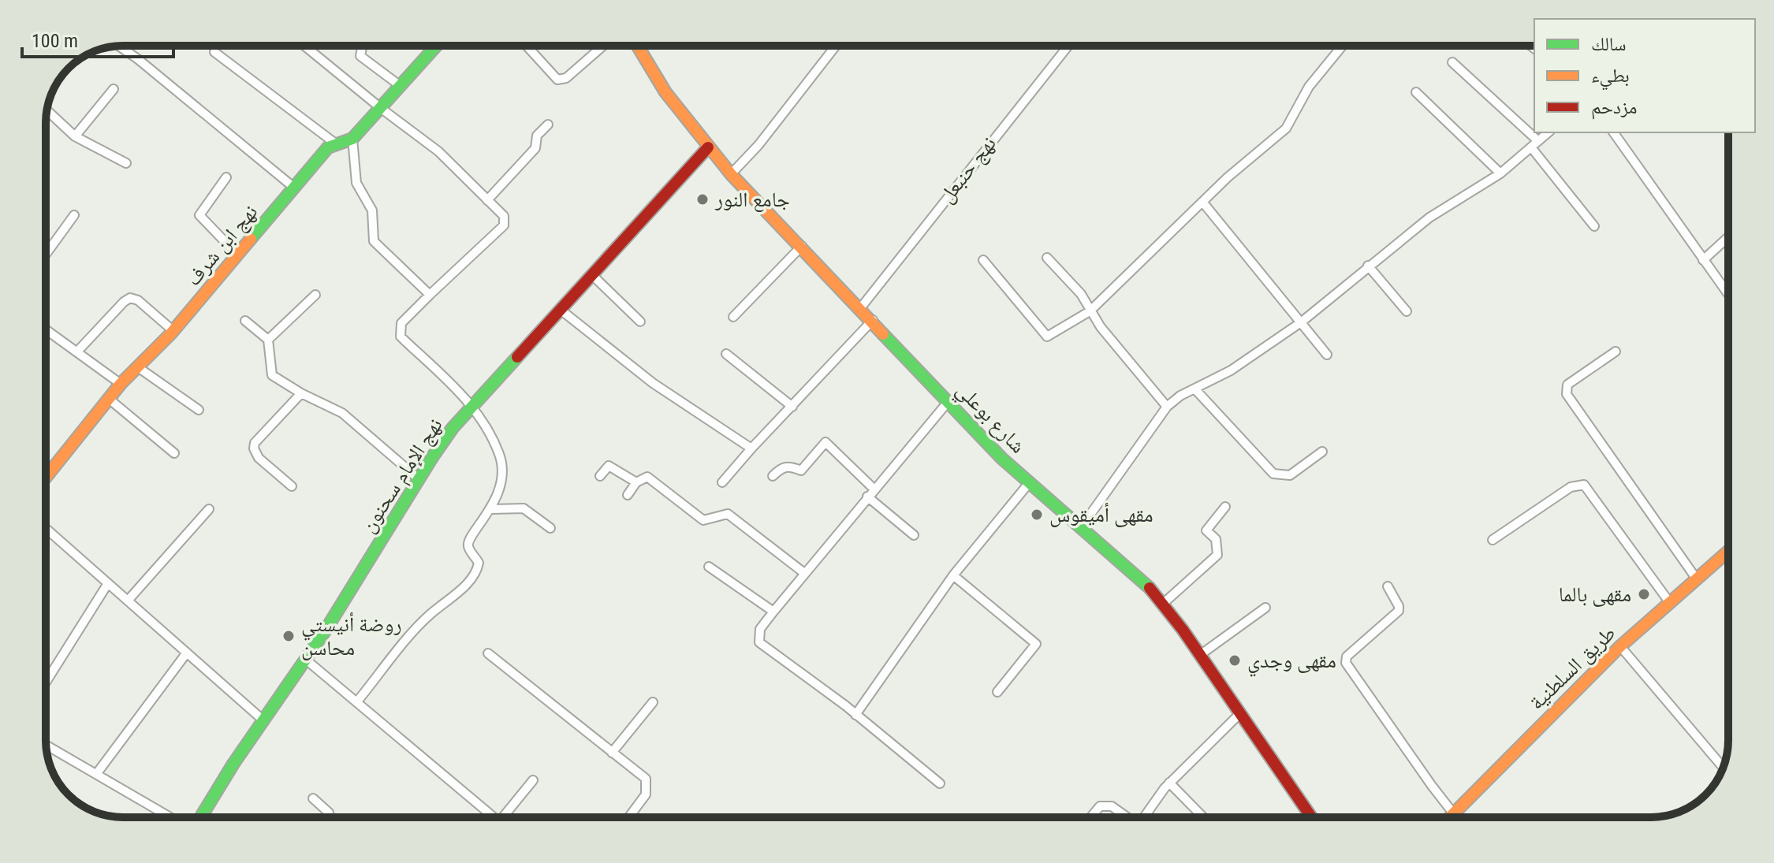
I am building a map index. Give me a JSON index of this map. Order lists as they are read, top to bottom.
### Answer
{
  "streets": {
    "street": [
      "نهج حنبعل",
      "نهج ابن شرف",
      "شارع بوعلي",
      "نهج الإمام سحنون",
      "طريق السلطنية"
    ]
  },
  "crossings": [
    ["نهج حنبعل", "شارع بوعلي"],
    ["شارع بوعلي", "نهج الإمام سحنون"]
  ],
  "places": [
    "جامع النور",
    "مقهى أميقوس",
    "مقهى بالما",
    "روضة أنيستي محاسن",
    "مقهى وجدي"
  ],
  "legend": ["سالك", "بطيء", "مزدحم"],
  "scale_bar": "100 m"
}
